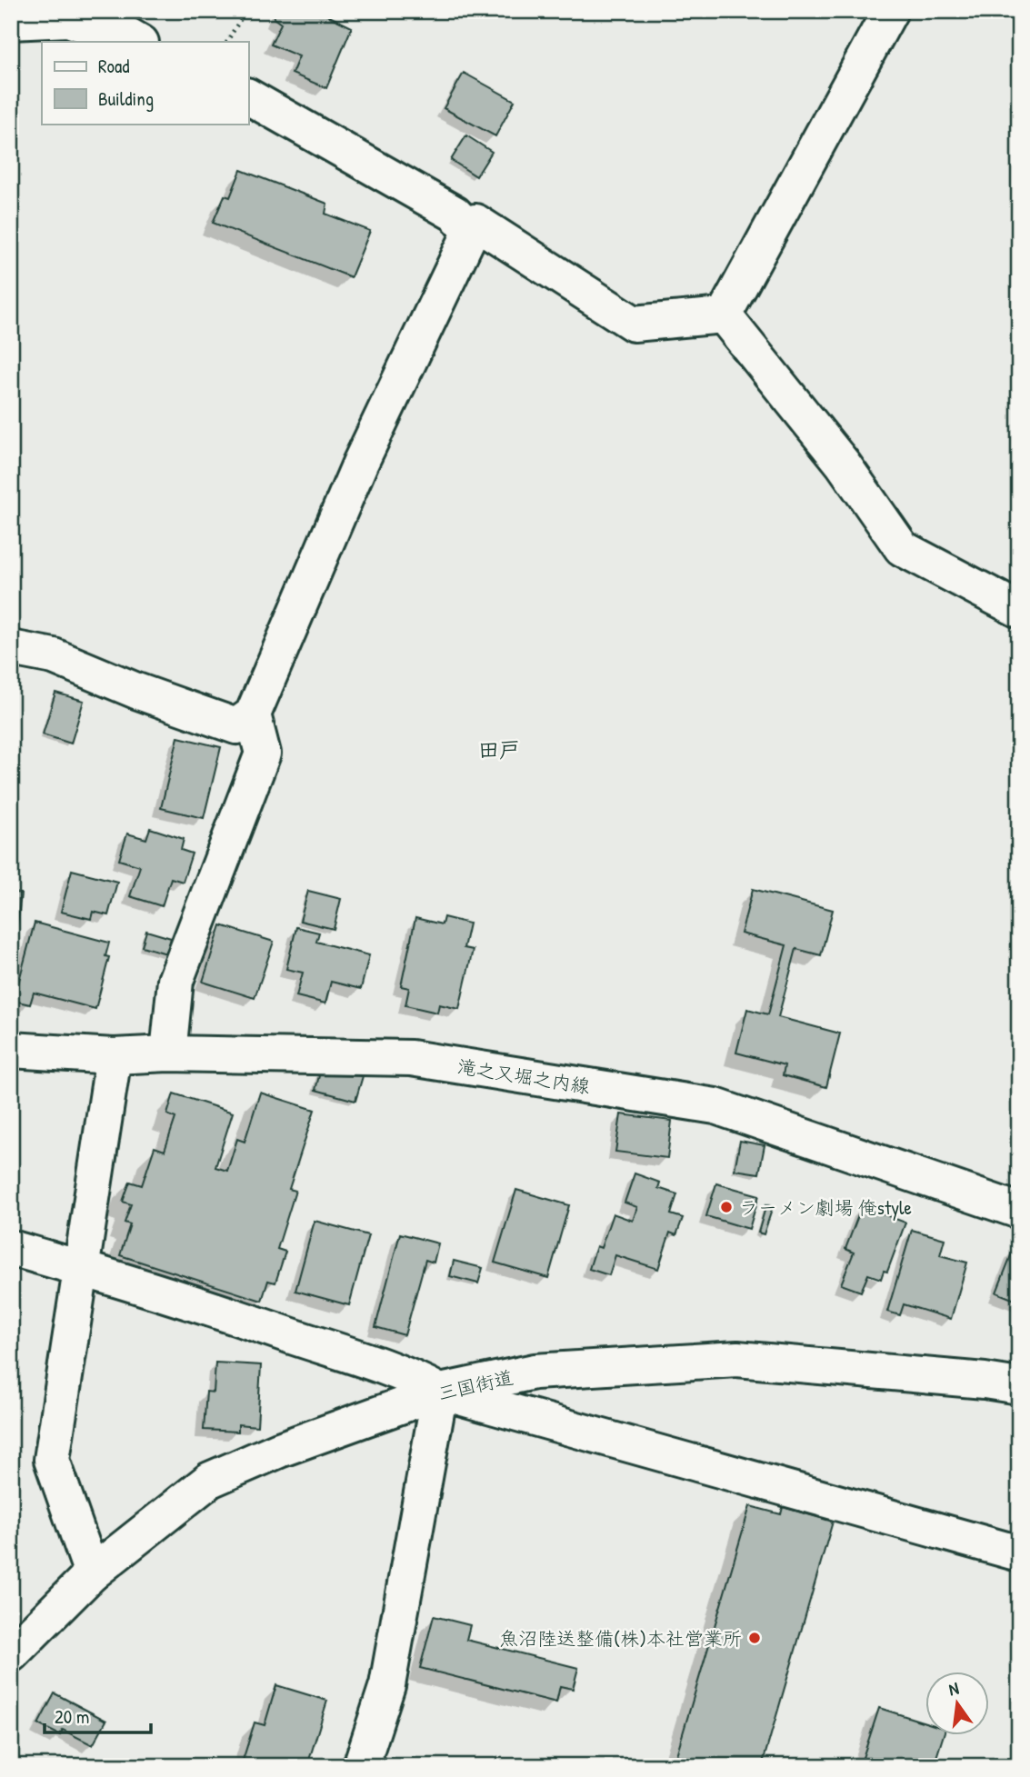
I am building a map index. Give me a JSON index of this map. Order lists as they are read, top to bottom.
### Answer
{
  "streets": {
    "main road": ["滝之又堀之内線", "三国街道"]
  },
  "districts": ["田戸"],
  "places": ["ラーメン劇場 俺style", "魚沼陸送整備(株)本社営業所"],
  "legend": ["Road", "Building"],
  "scale_bar": "20 m",
  "north": "top"
}
